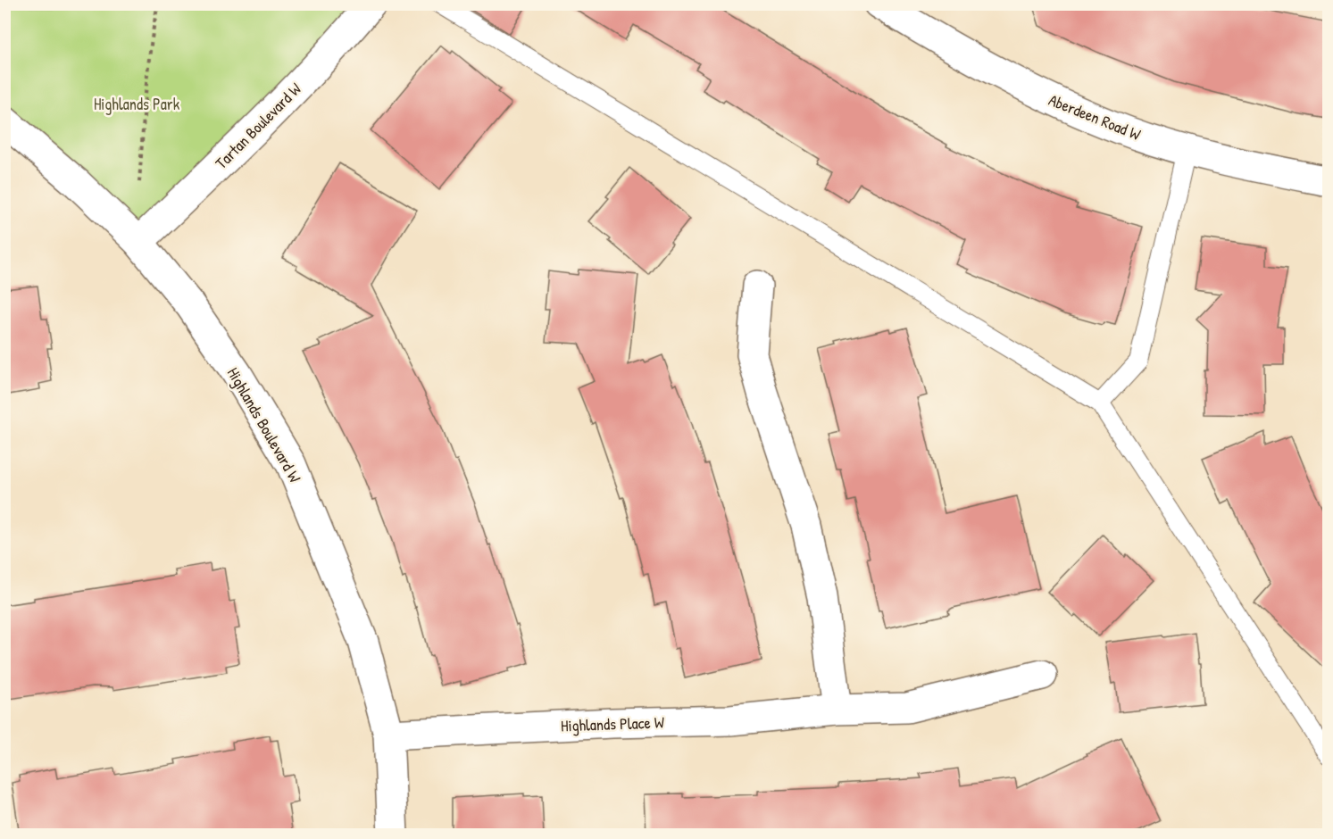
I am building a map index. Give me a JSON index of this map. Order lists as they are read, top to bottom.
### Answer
{
  "streets": {
    "street": [
      "Aberdeen Road W",
      "Tartan Boulevard W",
      "Highlands Boulevard W",
      "Highlands Place W"
    ]
  },
  "crossings": [
    ["Tartan Boulevard W", "Highlands Boulevard W"],
    ["Highlands Boulevard W", "Highlands Place W"]
  ],
  "parks": ["Highlands Park"]
}
